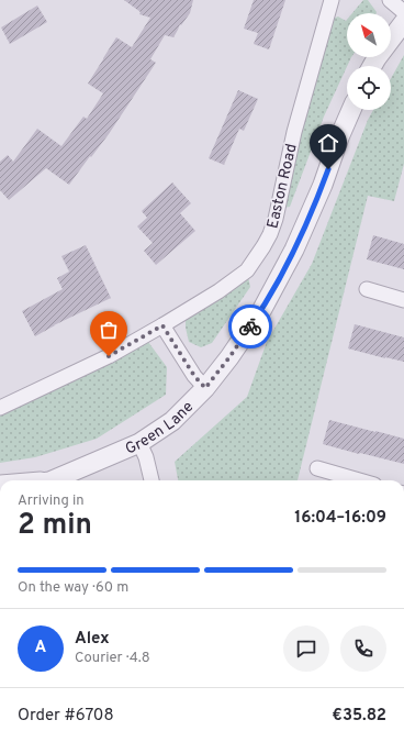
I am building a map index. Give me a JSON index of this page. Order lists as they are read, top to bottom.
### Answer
{
  "streets": {
    "street": ["Easton Road", "Green Lane"]
  },
  "north": "top left",
  "page": {
    "heading": ["2 min", "Arriving in", "16:04–16:09"],
    "panel": [
      "Alex",
      "Courier · 4.8",
      "Order #6708",
      "€35.82"
    ],
    "bar": "On the way · 60 m",
    "round": "A"
  }
}
